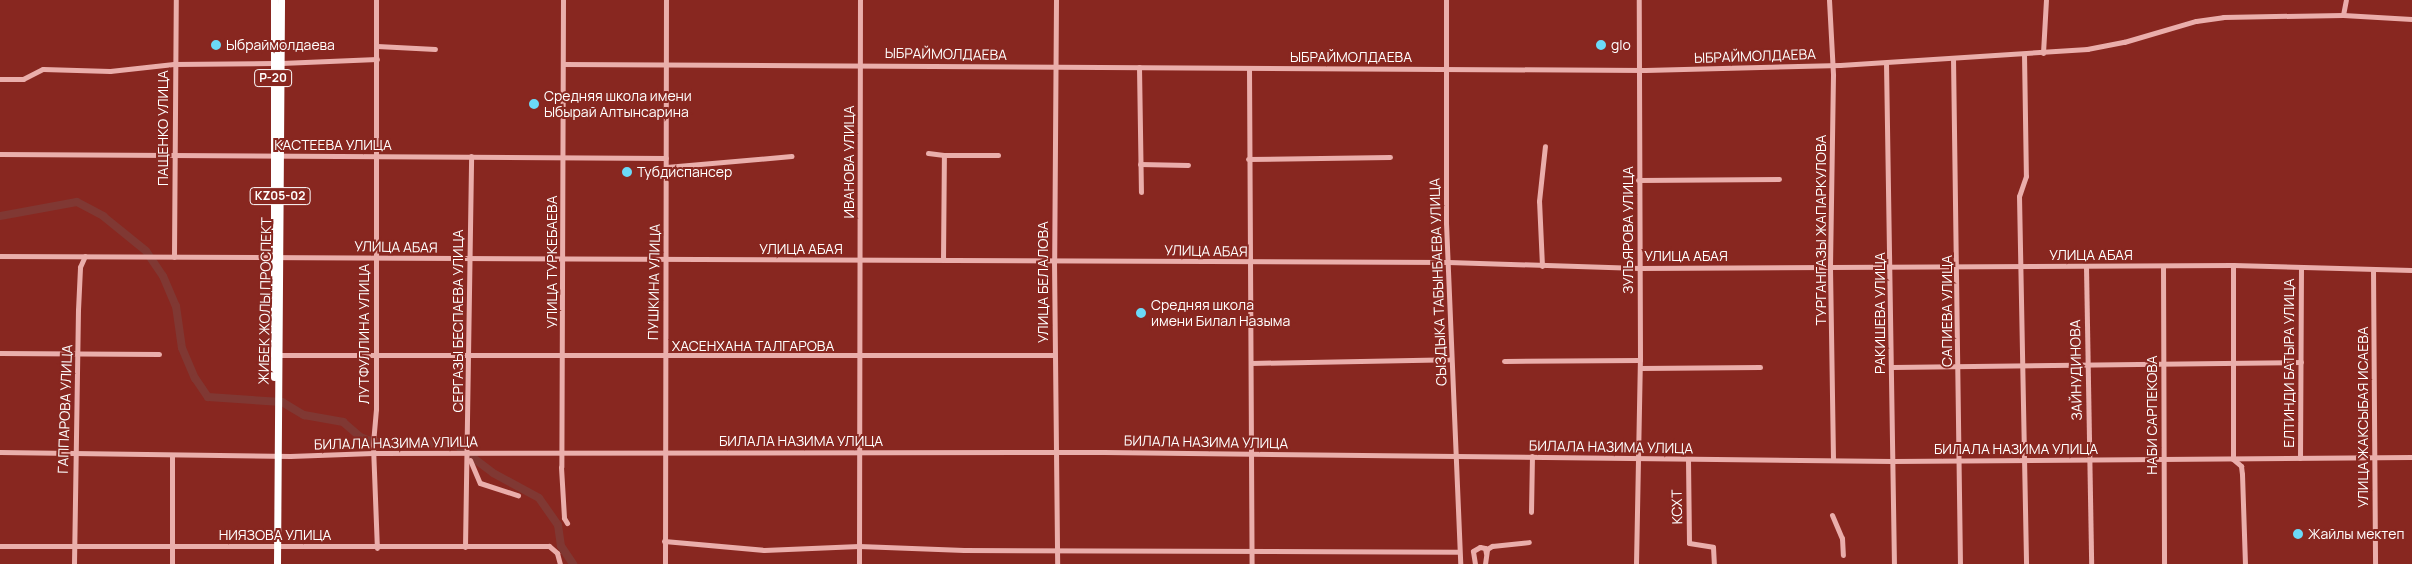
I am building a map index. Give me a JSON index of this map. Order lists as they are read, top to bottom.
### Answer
{
  "streets": {
    "highway": ["Р-20", "KZ05-02", "ЖИБЕК ЖОЛЫ ПРОСПЕКТ"],
    "street": [
      "ЫБРАЙМОЛДАЕВА",
      "ПАЩЕНКО УЛИЦА",
      "КАСТЕЕВА УЛИЦА",
      "ИВАНОВА УЛИЦА",
      "ЗУЛЬЯРОВА УЛИЦА",
      "ТУРГАНГАЗЫ ЖАПАРКУЛОВА",
      "УЛИЦА АБАЯ",
      "УЛИЦА ТУРКЕБАЕВА",
      "ПУШКИНА УЛИЦА",
      "УЛИЦА БЕЛАЛОВА",
      "СЫЗДЫКА ТАБЫНБАЕВА УЛИЦА",
      "САПИЕВА УЛИЦА",
      "РАКИШЕВА УЛИЦА",
      "СЕРГАЗЫ БЕСПАЕВА УЛИЦА",
      "ЛУТФУЛЛИНА УЛИЦА",
      "ХАСЕНХАНА ТАЛГАРОВА",
      "ЕЛТИНДИ БАТЫРА УЛИЦА",
      "ЗАЙНУДИНОВА",
      "ГАППАРОВА УЛИЦА",
      "НАБИ САРПЕКОВА",
      "УЛИЦА ЖАКСЫБАЯ ИСАЕВА",
      "БИЛАЛА НАЗИМА УЛИЦА",
      "КСХТ",
      "НИЯЗОВА УЛИЦА"
    ]
  },
  "crossings": [
    ["ЫБРАЙМОЛДАЕВА", "ИВАНОВА УЛИЦА"],
    ["ЫБРАЙМОЛДАЕВА", "ЗУЛЬЯРОВА УЛИЦА"],
    ["ЫБРАЙМОЛДАЕВА", "ТУРГАНГАЗЫ ЖАПАРКУЛОВА"],
    ["ЫБРАЙМОЛДАЕВА", "УЛИЦА ТУРКЕБАЕВА"],
    ["ЫБРАЙМОЛДАЕВА", "ПУШКИНА УЛИЦА"],
    ["ЫБРАЙМОЛДАЕВА", "УЛИЦА БЕЛАЛОВА"],
    ["ЫБРАЙМОЛДАЕВА", "СЫЗДЫКА ТАБЫНБАЕВА УЛИЦА"],
    ["ЫБРАЙМОЛДАЕВА", "САПИЕВА УЛИЦА"],
    ["ЫБРАЙМОЛДАЕВА", "РАКИШЕВА УЛИЦА"],
    ["ПАЩЕНКО УЛИЦА", "КАСТЕЕВА УЛИЦА"],
    ["ПАЩЕНКО УЛИЦА", "УЛИЦА АБАЯ"],
    ["КАСТЕЕВА УЛИЦА", "УЛИЦА ТУРКЕБАЕВА"],
    ["КАСТЕЕВА УЛИЦА", "ПУШКИНА УЛИЦА"],
    ["КАСТЕЕВА УЛИЦА", "ЖИБЕК ЖОЛЫ ПРОСПЕКТ"],
    ["КАСТЕЕВА УЛИЦА", "СЕРГАЗЫ БЕСПАЕВА УЛИЦА"],
    ["КАСТЕЕВА УЛИЦА", "ЛУТФУЛЛИНА УЛИЦА"],
    ["ИВАНОВА УЛИЦА", "УЛИЦА АБАЯ"],
    ["ИВАНОВА УЛИЦА", "ХАСЕНХАНА ТАЛГАРОВА"],
    ["ИВАНОВА УЛИЦА", "БИЛАЛА НАЗИМА УЛИЦА"],
    ["ЗУЛЬЯРОВА УЛИЦА", "УЛИЦА АБАЯ"],
    ["ЗУЛЬЯРОВА УЛИЦА", "БИЛАЛА НАЗИМА УЛИЦА"],
    ["ТУРГАНГАЗЫ ЖАПАРКУЛОВА", "УЛИЦА АБАЯ"],
    ["ТУРГАНГАЗЫ ЖАПАРКУЛОВА", "БИЛАЛА НАЗИМА УЛИЦА"],
    ["УЛИЦА АБАЯ", "УЛИЦА ТУРКЕБАЕВА"],
    ["УЛИЦА АБАЯ", "ПУШКИНА УЛИЦА"],
    ["УЛИЦА АБАЯ", "УЛИЦА БЕЛАЛОВА"],
    ["УЛИЦА АБАЯ", "СЫЗДЫКА ТАБЫНБАЕВА УЛИЦА"],
    ["УЛИЦА АБАЯ", "ЖИБЕК ЖОЛЫ ПРОСПЕКТ"],
    ["УЛИЦА АБАЯ", "САПИЕВА УЛИЦА"],
    ["УЛИЦА АБАЯ", "РАКИШЕВА УЛИЦА"],
    ["УЛИЦА АБАЯ", "СЕРГАЗЫ БЕСПАЕВА УЛИЦА"],
    ["УЛИЦА АБАЯ", "ЛУТФУЛЛИНА УЛИЦА"],
    ["УЛИЦА АБАЯ", "ЕЛТИНДИ БАТЫРА УЛИЦА"],
    ["УЛИЦА АБАЯ", "ЗАЙНУДИНОВА"],
    ["УЛИЦА АБАЯ", "ГАППАРОВА УЛИЦА"],
    ["УЛИЦА АБАЯ", "НАБИ САРПЕКОВА"],
    ["УЛИЦА АБАЯ", "УЛИЦА ЖАКСЫБАЯ ИСАЕВА"],
    ["УЛИЦА ТУРКЕБАЕВА", "ХАСЕНХАНА ТАЛГАРОВА"],
    ["УЛИЦА ТУРКЕБАЕВА", "БИЛАЛА НАЗИМА УЛИЦА"],
    ["ПУШКИНА УЛИЦА", "ХАСЕНХАНА ТАЛГАРОВА"],
    ["ПУШКИНА УЛИЦА", "БИЛАЛА НАЗИМА УЛИЦА"],
    ["УЛИЦА БЕЛАЛОВА", "ХАСЕНХАНА ТАЛГАРОВА"],
    ["УЛИЦА БЕЛАЛОВА", "БИЛАЛА НАЗИМА УЛИЦА"],
    ["СЫЗДЫКА ТАБЫНБАЕВА УЛИЦА", "БИЛАЛА НАЗИМА УЛИЦА"],
    ["ЖИБЕК ЖОЛЫ ПРОСПЕКТ", "ХАСЕНХАНА ТАЛГАРОВА"],
    ["ЖИБЕК ЖОЛЫ ПРОСПЕКТ", "БИЛАЛА НАЗИМА УЛИЦА"],
    ["ЖИБЕК ЖОЛЫ ПРОСПЕКТ", "НИЯЗОВА УЛИЦА"],
    ["САПИЕВА УЛИЦА", "БИЛАЛА НАЗИМА УЛИЦА"],
    ["РАКИШЕВА УЛИЦА", "БИЛАЛА НАЗИМА УЛИЦА"],
    ["СЕРГАЗЫ БЕСПАЕВА УЛИЦА", "ХАСЕНХАНА ТАЛГАРОВА"],
    ["СЕРГАЗЫ БЕСПАЕВА УЛИЦА", "БИЛАЛА НАЗИМА УЛИЦА"],
    ["СЕРГАЗЫ БЕСПАЕВА УЛИЦА", "НИЯЗОВА УЛИЦА"],
    ["ЛУТФУЛЛИНА УЛИЦА", "ХАСЕНХАНА ТАЛГАРОВА"],
    ["ЛУТФУЛЛИНА УЛИЦА", "БИЛАЛА НАЗИМА УЛИЦА"],
    ["ЛУТФУЛЛИНА УЛИЦА", "НИЯЗОВА УЛИЦА"],
    ["ЕЛТИНДИ БАТЫРА УЛИЦА", "БИЛАЛА НАЗИМА УЛИЦА"],
    ["ЗАЙНУДИНОВА", "БИЛАЛА НАЗИМА УЛИЦА"],
    ["ГАППАРОВА УЛИЦА", "БИЛАЛА НАЗИМА УЛИЦА"],
    ["ГАППАРОВА УЛИЦА", "НИЯЗОВА УЛИЦА"],
    ["НАБИ САРПЕКОВА", "БИЛАЛА НАЗИМА УЛИЦА"],
    ["УЛИЦА ЖАКСЫБАЯ ИСАЕВА", "БИЛАЛА НАЗИМА УЛИЦА"],
    ["БИЛАЛА НАЗИМА УЛИЦА", "КСХТ"]
  ],
  "places": [
    "Ыбраймолдаева",
    "glo",
    "Средняя школа имени Ыбырай Алтынсарина",
    "Тубдиспансер",
    "Средняя школа имени Билал Назыма",
    "Жайлы мектеп"
  ]
}
